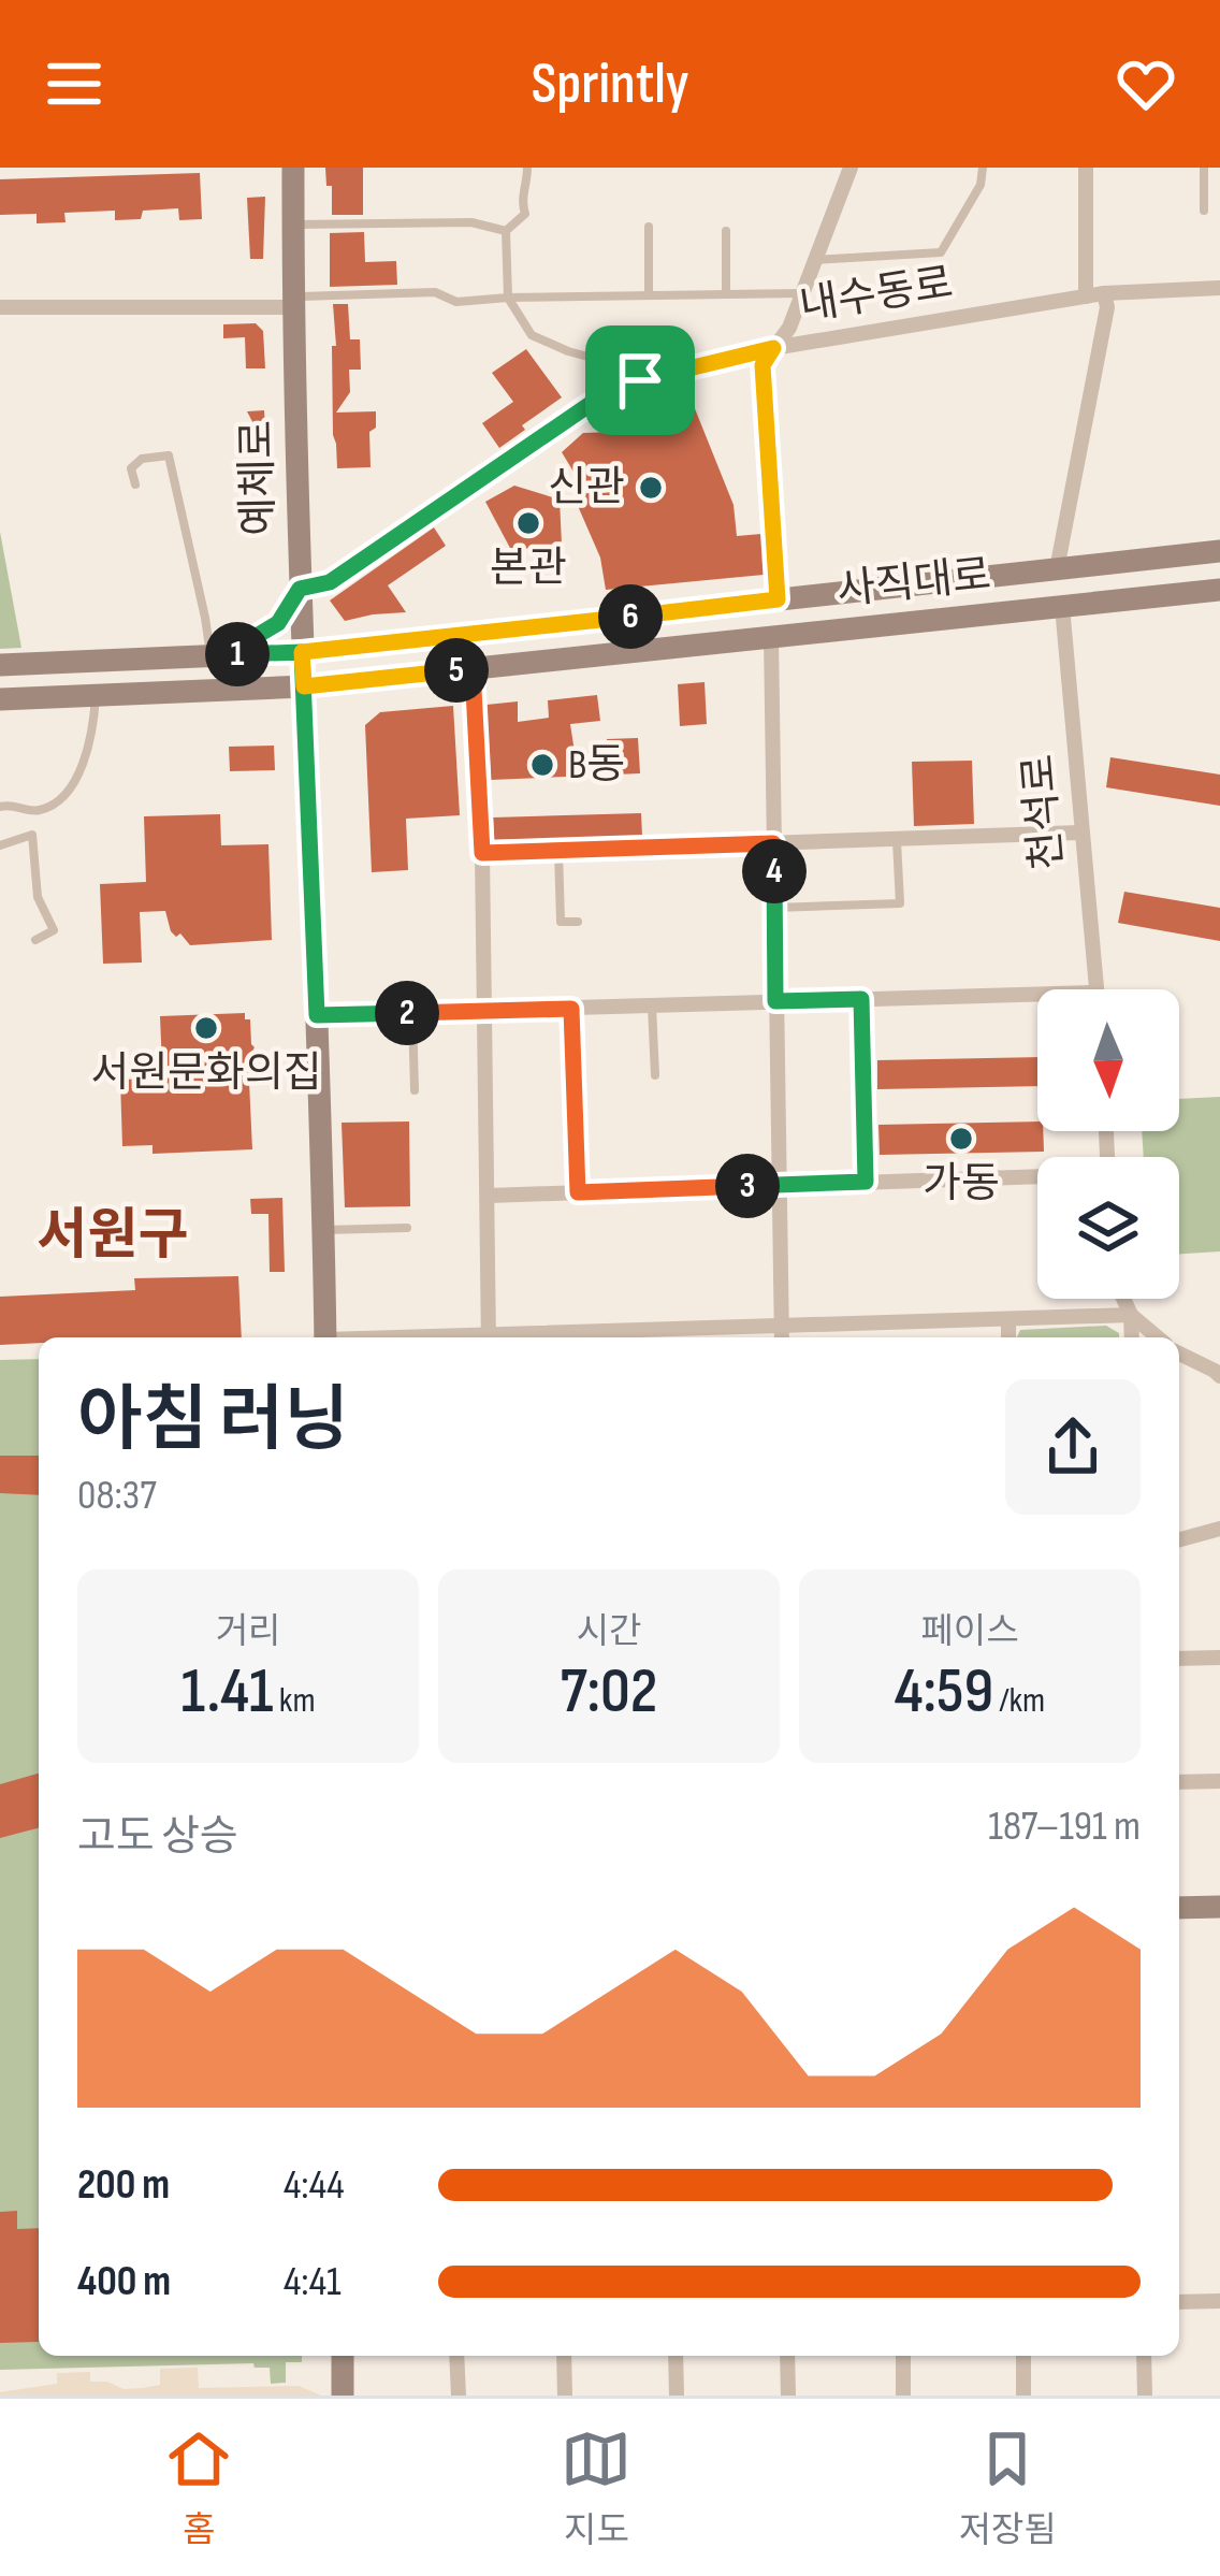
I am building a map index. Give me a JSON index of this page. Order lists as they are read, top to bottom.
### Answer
{
  "streets": {
    "main road": ["예체로", "사직대로"],
    "street": ["내수동로", "천석로"]
  },
  "crossings": [
    ["내수동로", "예체로"],
    ["예체로", "사직대로"],
    ["사직대로", "천석로"]
  ],
  "districts": ["서원구"],
  "places": [
    "신관",
    "본관",
    "B동",
    "서원문화의집",
    "가동"
  ],
  "north": "bottom",
  "page": {
    "header": "Sprintly",
    "pins": [
      "6",
      "1",
      "5",
      "4",
      "2",
      "3"
    ],
    "heading": ["아침 러닝", "08:37"],
    "stats": [
      ["거리", "1.41 km"],
      ["시간", "7:02"],
      ["페이스", "4:59 /km"]
    ],
    "chart": ["고도 상승", "187–191 m"],
    "list": [
      {
        "name": "200 m",
        "note": "4:44"
      },
      {
        "name": "400 m",
        "note": "4:41"
      }
    ],
    "tabs": ["홈", "지도", "저장됨"]
  }
}
